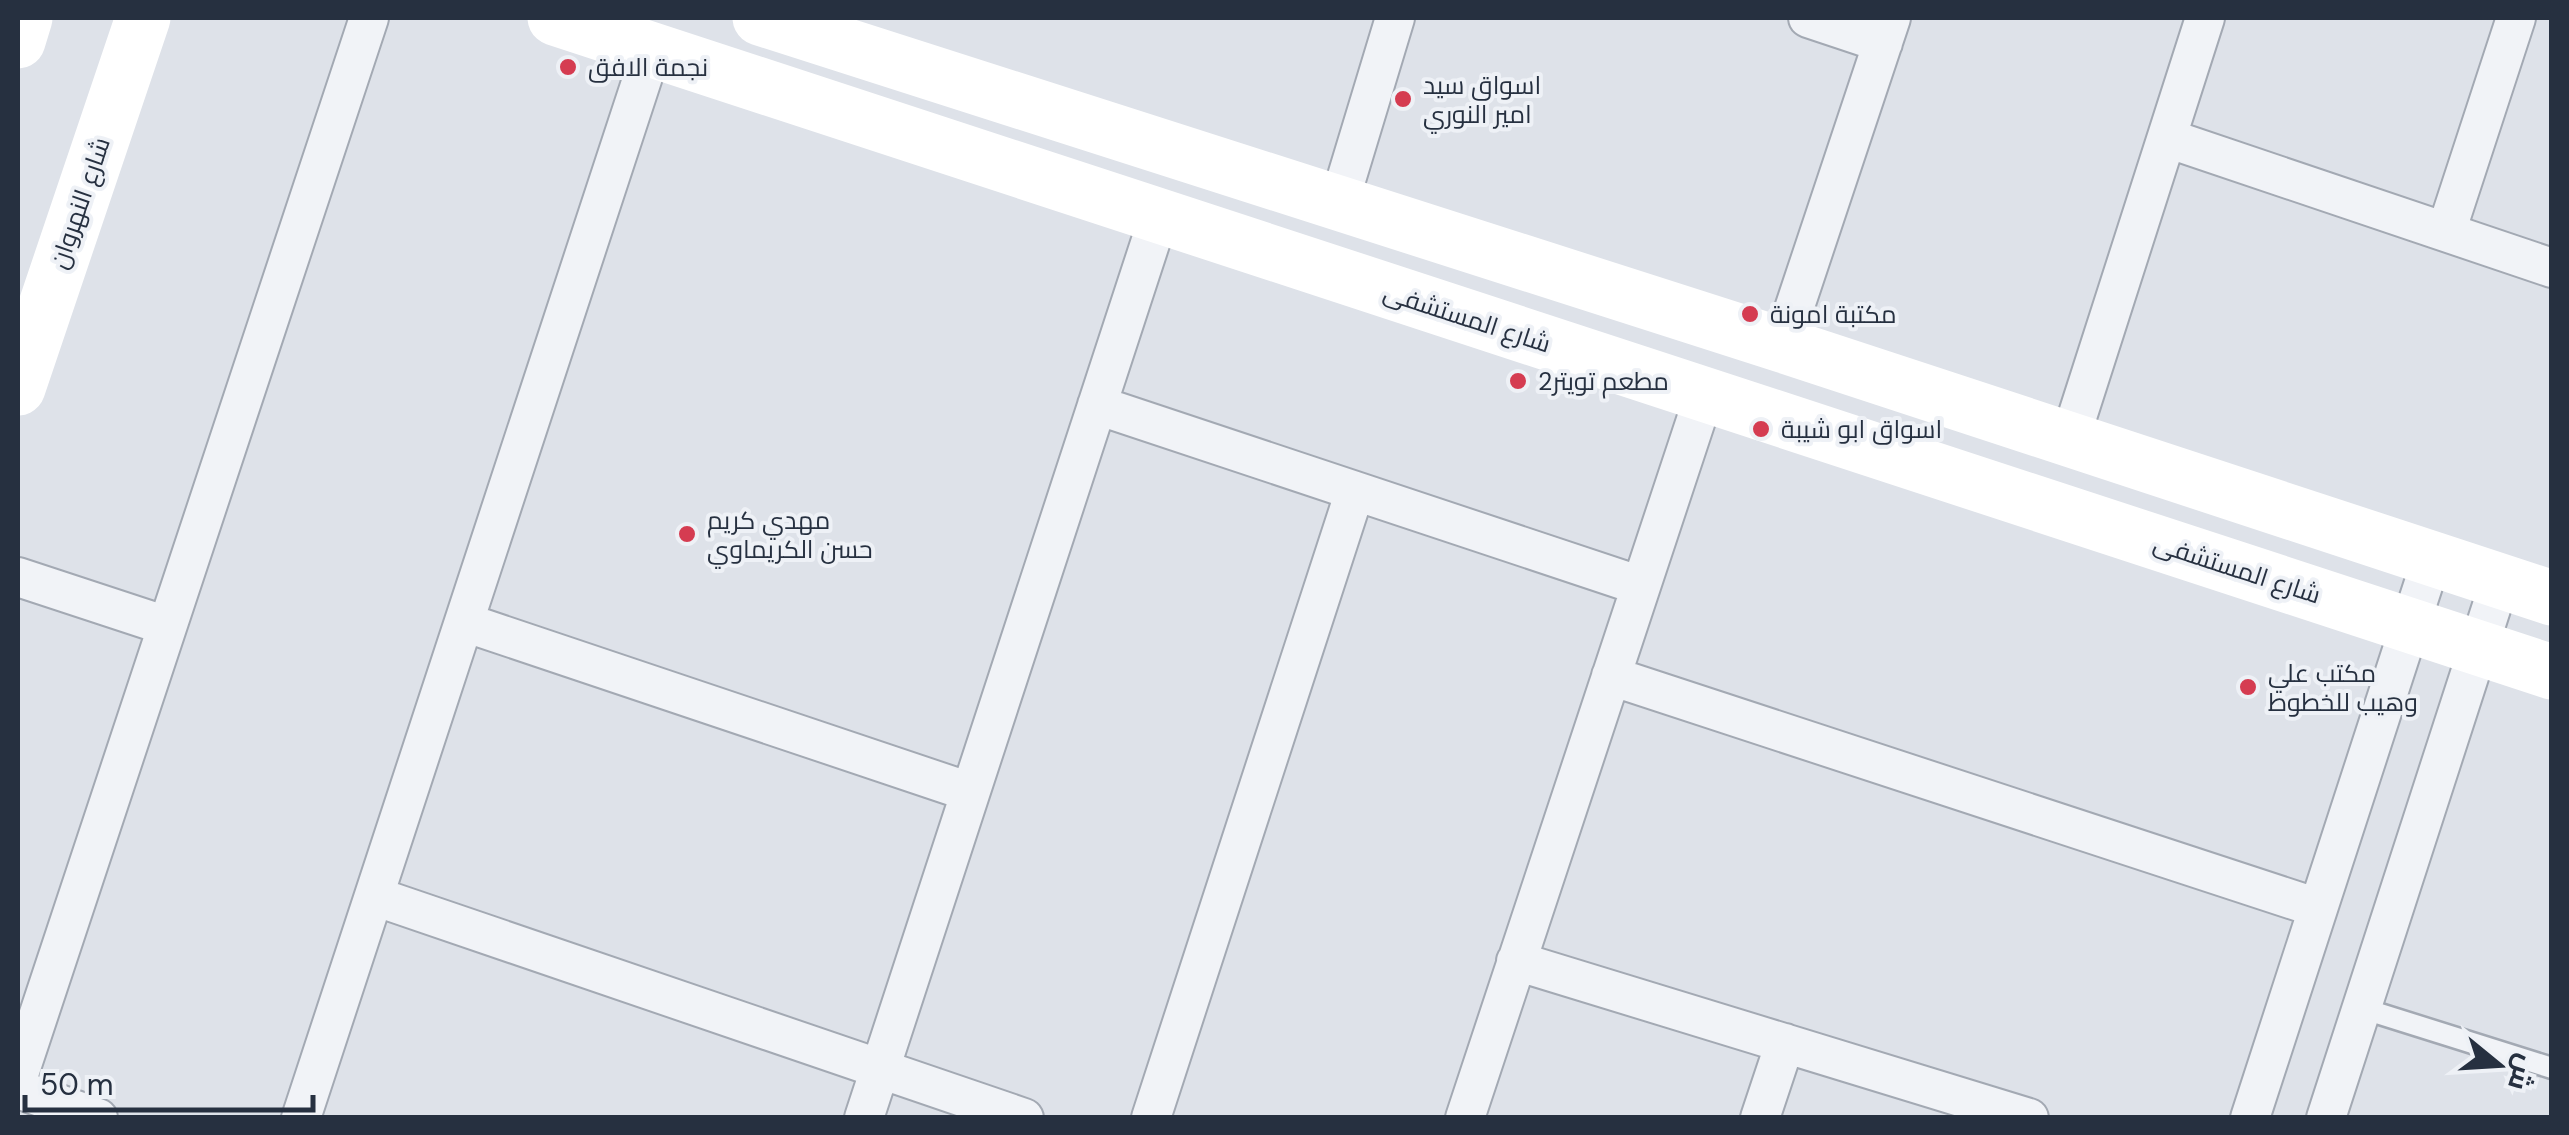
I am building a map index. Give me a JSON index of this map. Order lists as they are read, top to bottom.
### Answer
{
  "streets": {
    "street": ["شارع النهروان", "شارع المستشفى"]
  },
  "places": [
    "نجمة الافق",
    "اسواق سيد امير النوري",
    "مكتبة امونة",
    "مطعم تويتر2",
    "اسواق ابو شيبة",
    "مهدي كريم حسن الكريماوي",
    "مكتب علي وهيب للخطوط"
  ],
  "scale_bar": "50 m",
  "north": "right"
}
